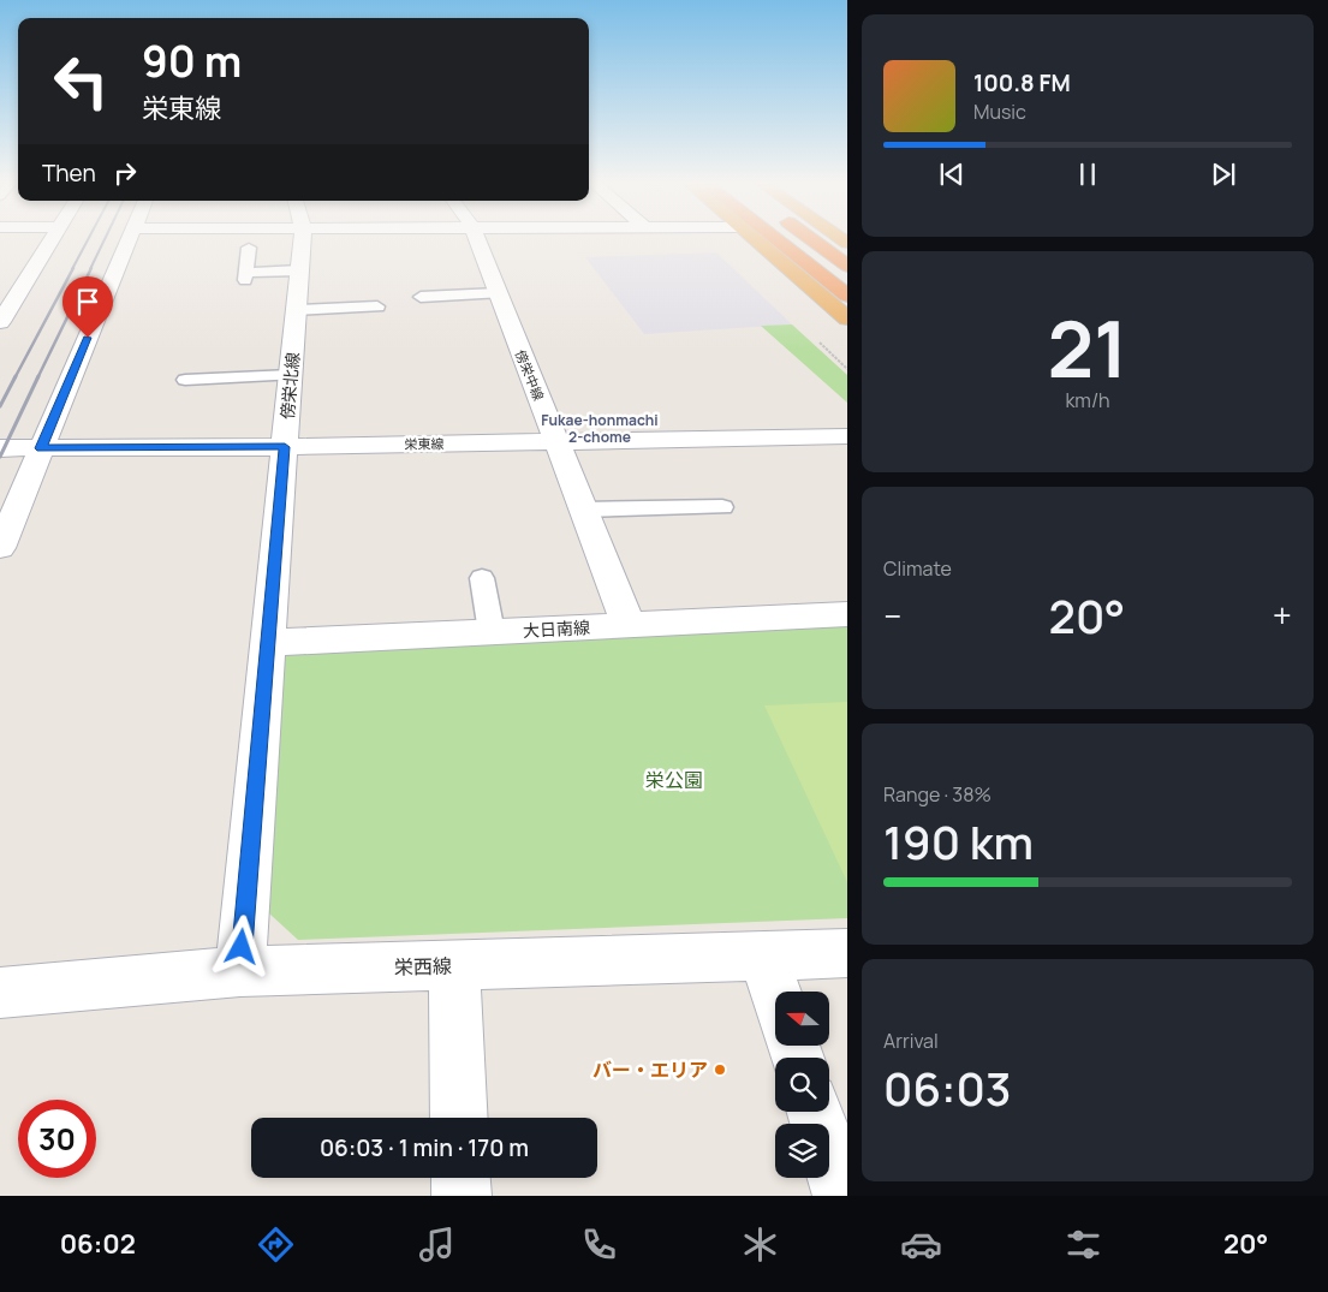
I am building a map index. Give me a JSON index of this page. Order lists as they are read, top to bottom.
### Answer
{
  "streets": {
    "street": [
      "傍栄中線",
      "傍栄北線",
      "栄東線",
      "大日南線",
      "栄西線"
    ]
  },
  "crossings": [
    ["傍栄中線", "栄東線"],
    ["傍栄中線", "大日南線"],
    ["傍栄北線", "栄東線"],
    ["傍栄北線", "大日南線"],
    ["傍栄北線", "栄西線"]
  ],
  "districts": ["Fukae-honmachi 2-chome"],
  "parks": ["栄公園"],
  "places": ["バー・エリア"],
  "north": "left",
  "page": {
    "turn": ["90 m", "栄東線"],
    "song": ["100.8 FM", "Music"],
    "then": "Then",
    "tile": [
      ["21", "km/h"],
      "Climate",
      ["Range · 38%", "190 km"],
      ["Arrival", "06:03"]
    ],
    "heat": ["−", "20°", "+"],
    "limit": "30",
    "trip": "06:03 · 1 min · 170 m",
    "tabs": ["06:02", "20°"]
  }
}
